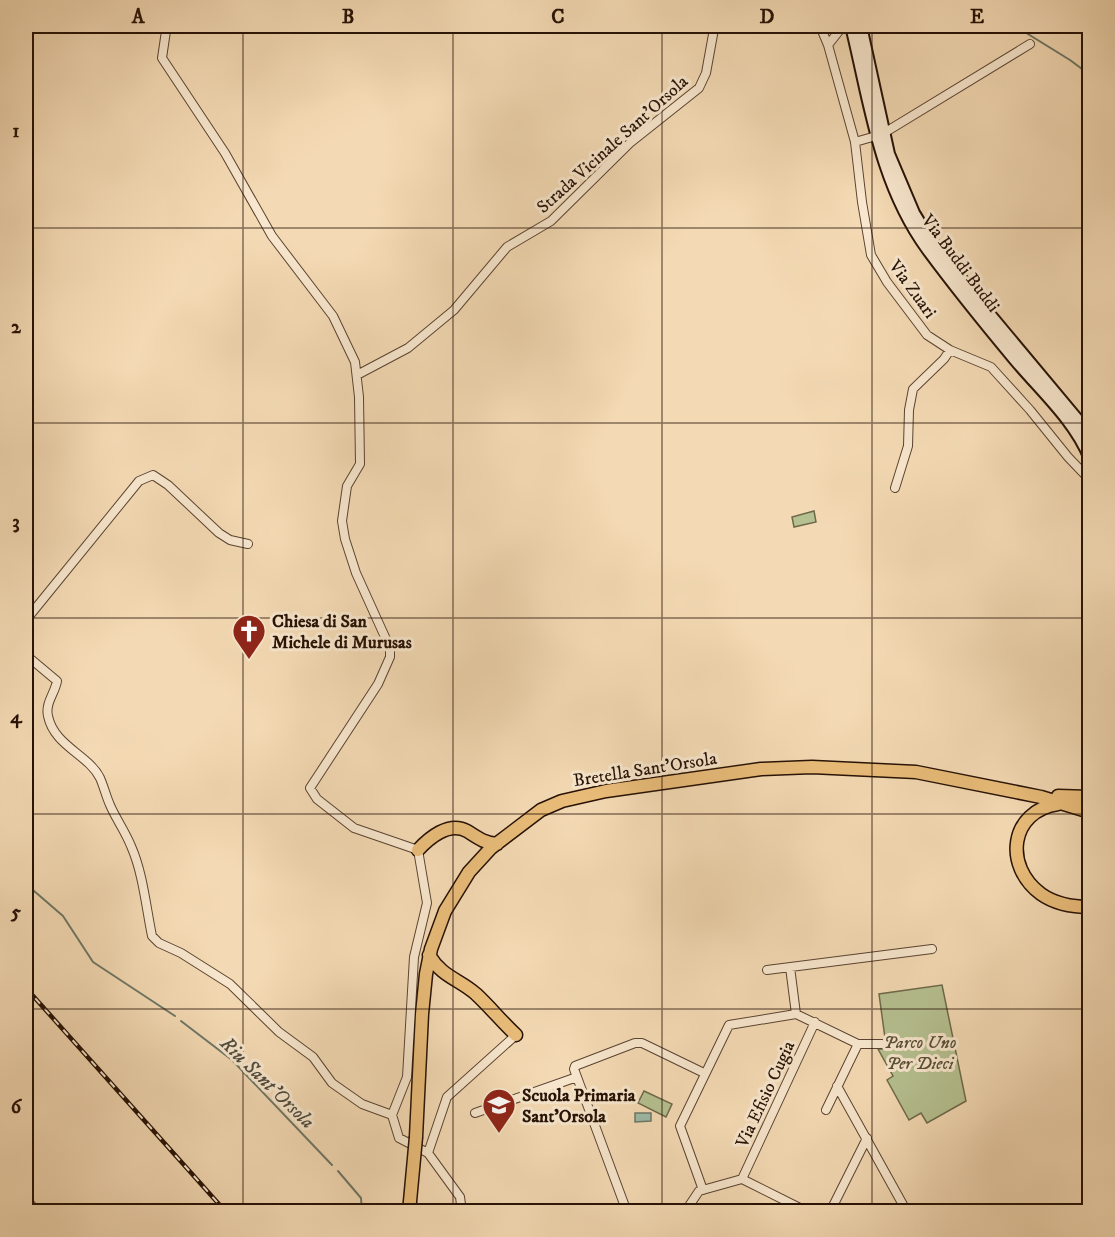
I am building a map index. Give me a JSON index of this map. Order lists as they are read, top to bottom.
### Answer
{
  "streets": {
    "main road": ["Via Buddi Buddi", "Bretella Sant'Orsola"],
    "street": ["Strada Vicinale Sant'Orsola", "Via Zuari", "Via Efisio Cugia"]
  },
  "water": ["Riu Sant'Orsola"],
  "parks": ["Parco Uno Per Dieci"],
  "places": {
    "church": ["Chiesa di San Michele di Murusas"],
    "school or university": ["Scuola Primaria Sant'Orsola"]
  },
  "grid": {
    "columns": [
      "A",
      "B",
      "C",
      "D",
      "E"
    ],
    "rows": [
      "1",
      "2",
      "3",
      "4",
      "5",
      "6"
    ]
  }
}
